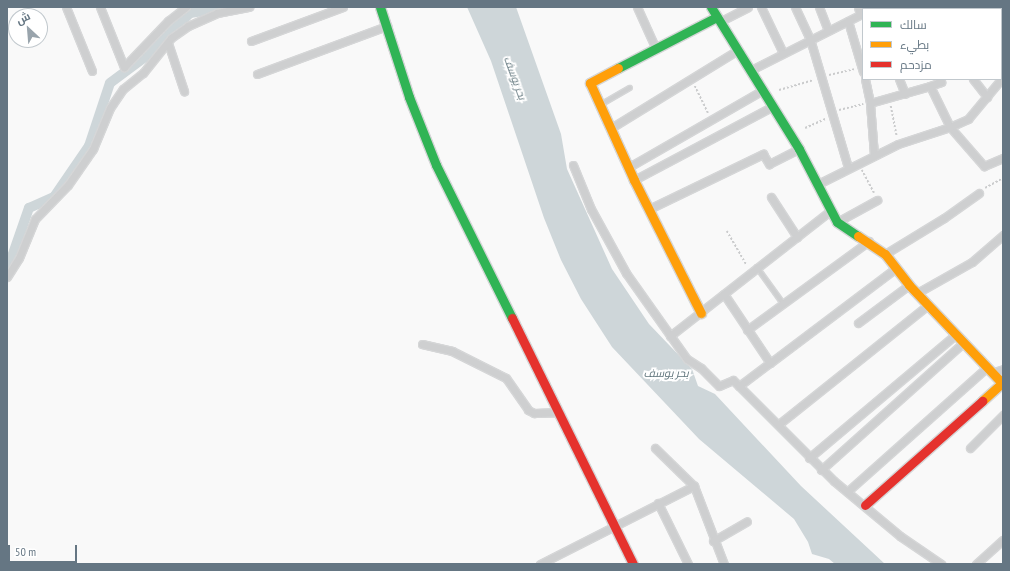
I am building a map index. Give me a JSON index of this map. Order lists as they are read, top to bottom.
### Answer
{
  "water": ["بحر يوسف"],
  "legend": ["سالك", "بطيء", "مزدحم"],
  "scale_bar": "50 m",
  "north": "top left"
}
